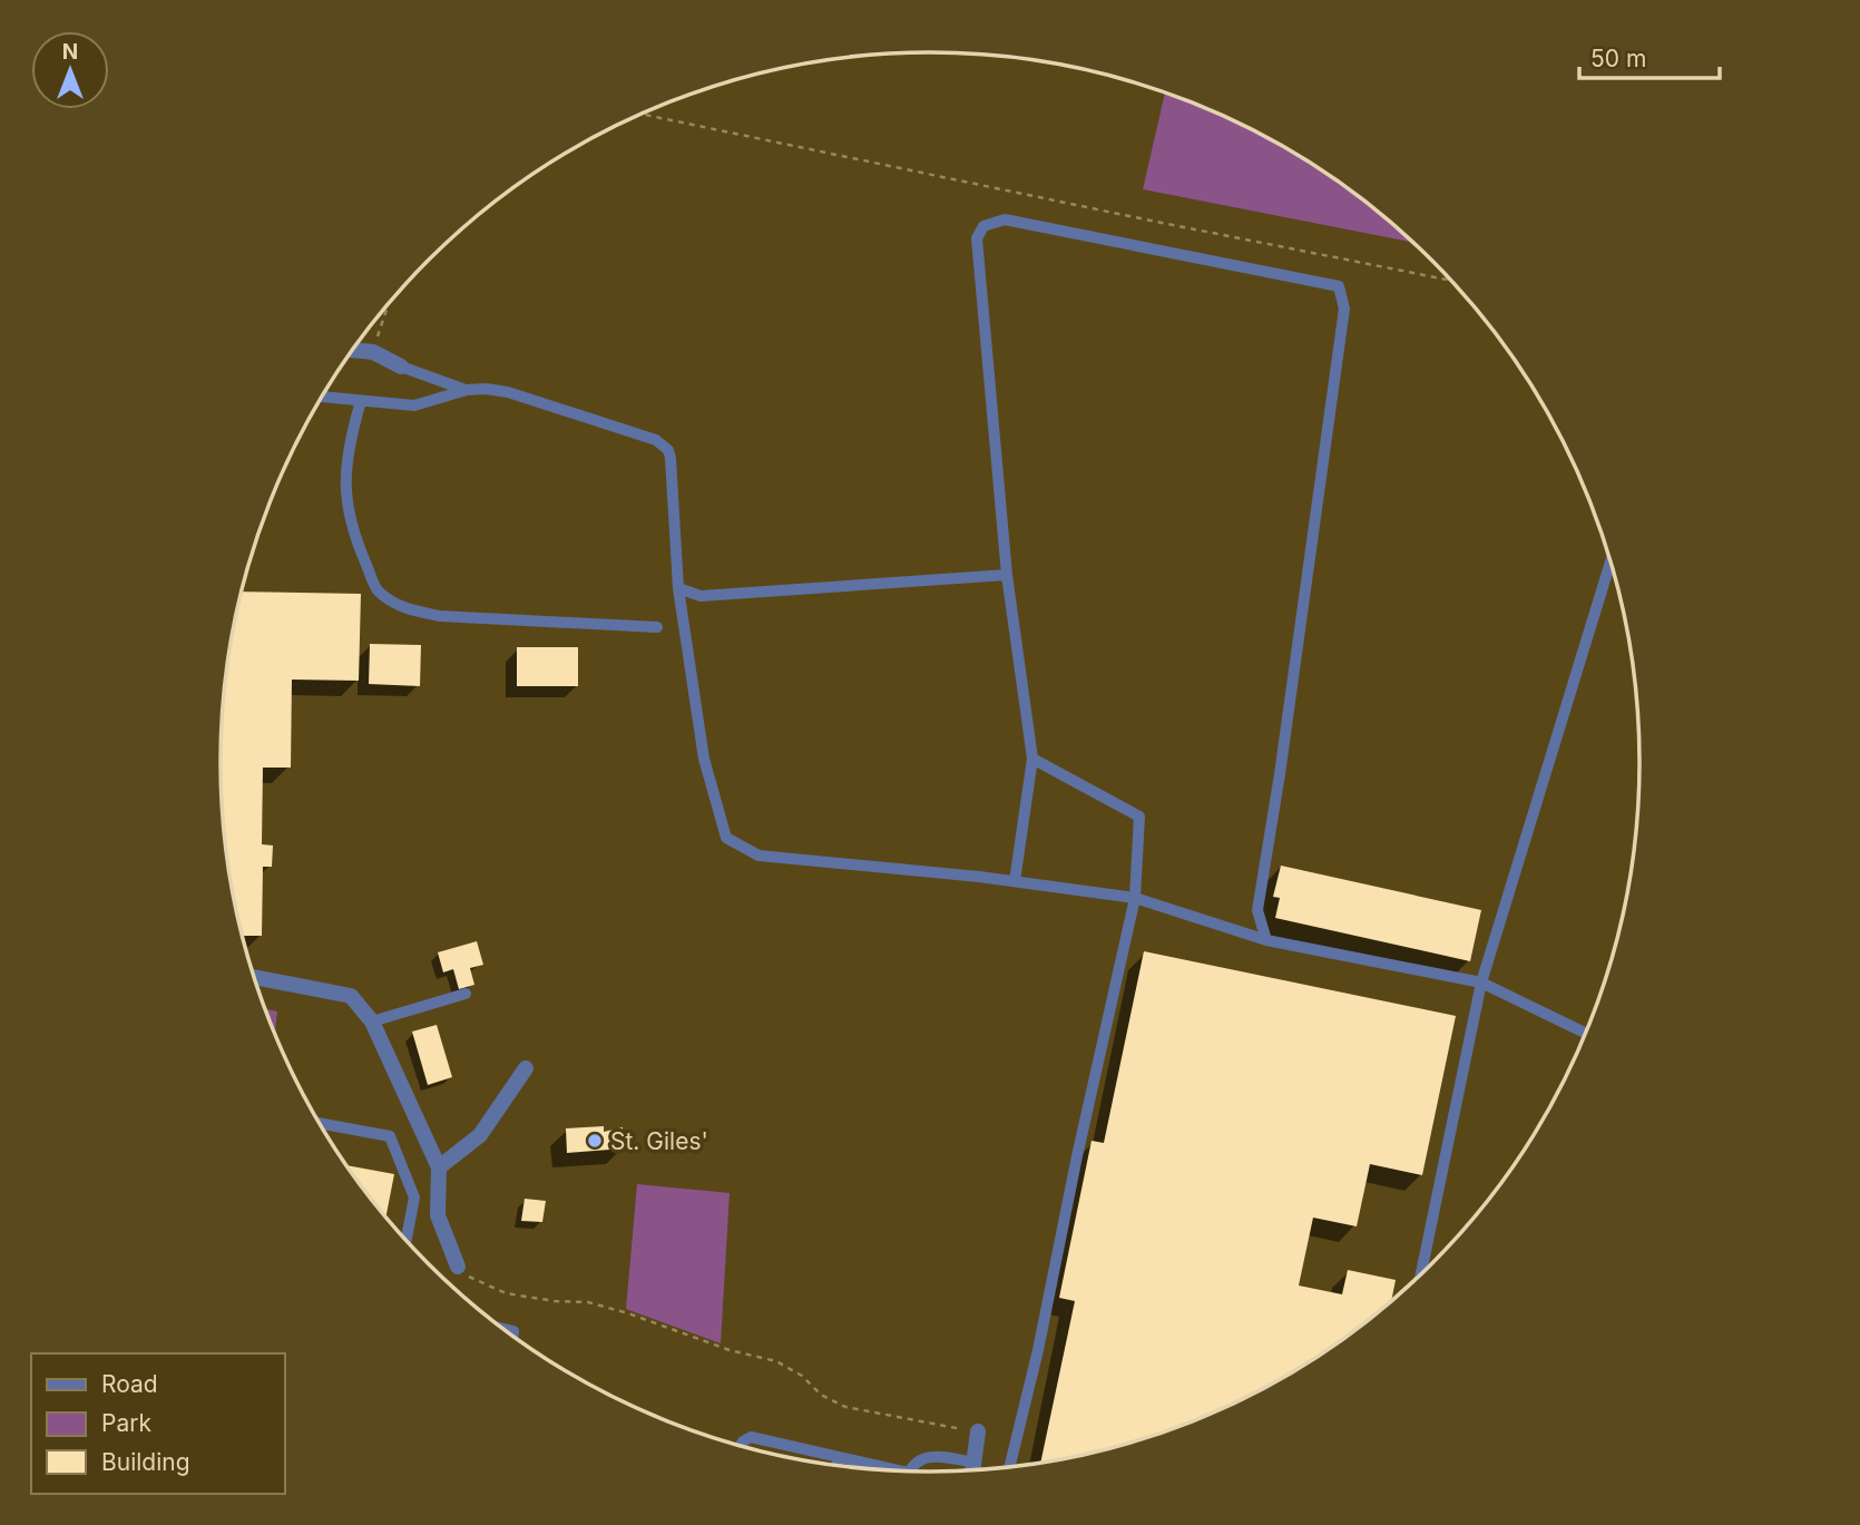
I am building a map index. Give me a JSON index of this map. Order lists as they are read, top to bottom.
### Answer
{
  "places": ["St. Giles'"],
  "legend": ["Road", "Park", "Building"],
  "scale_bar": "50 m",
  "north": "top"
}
